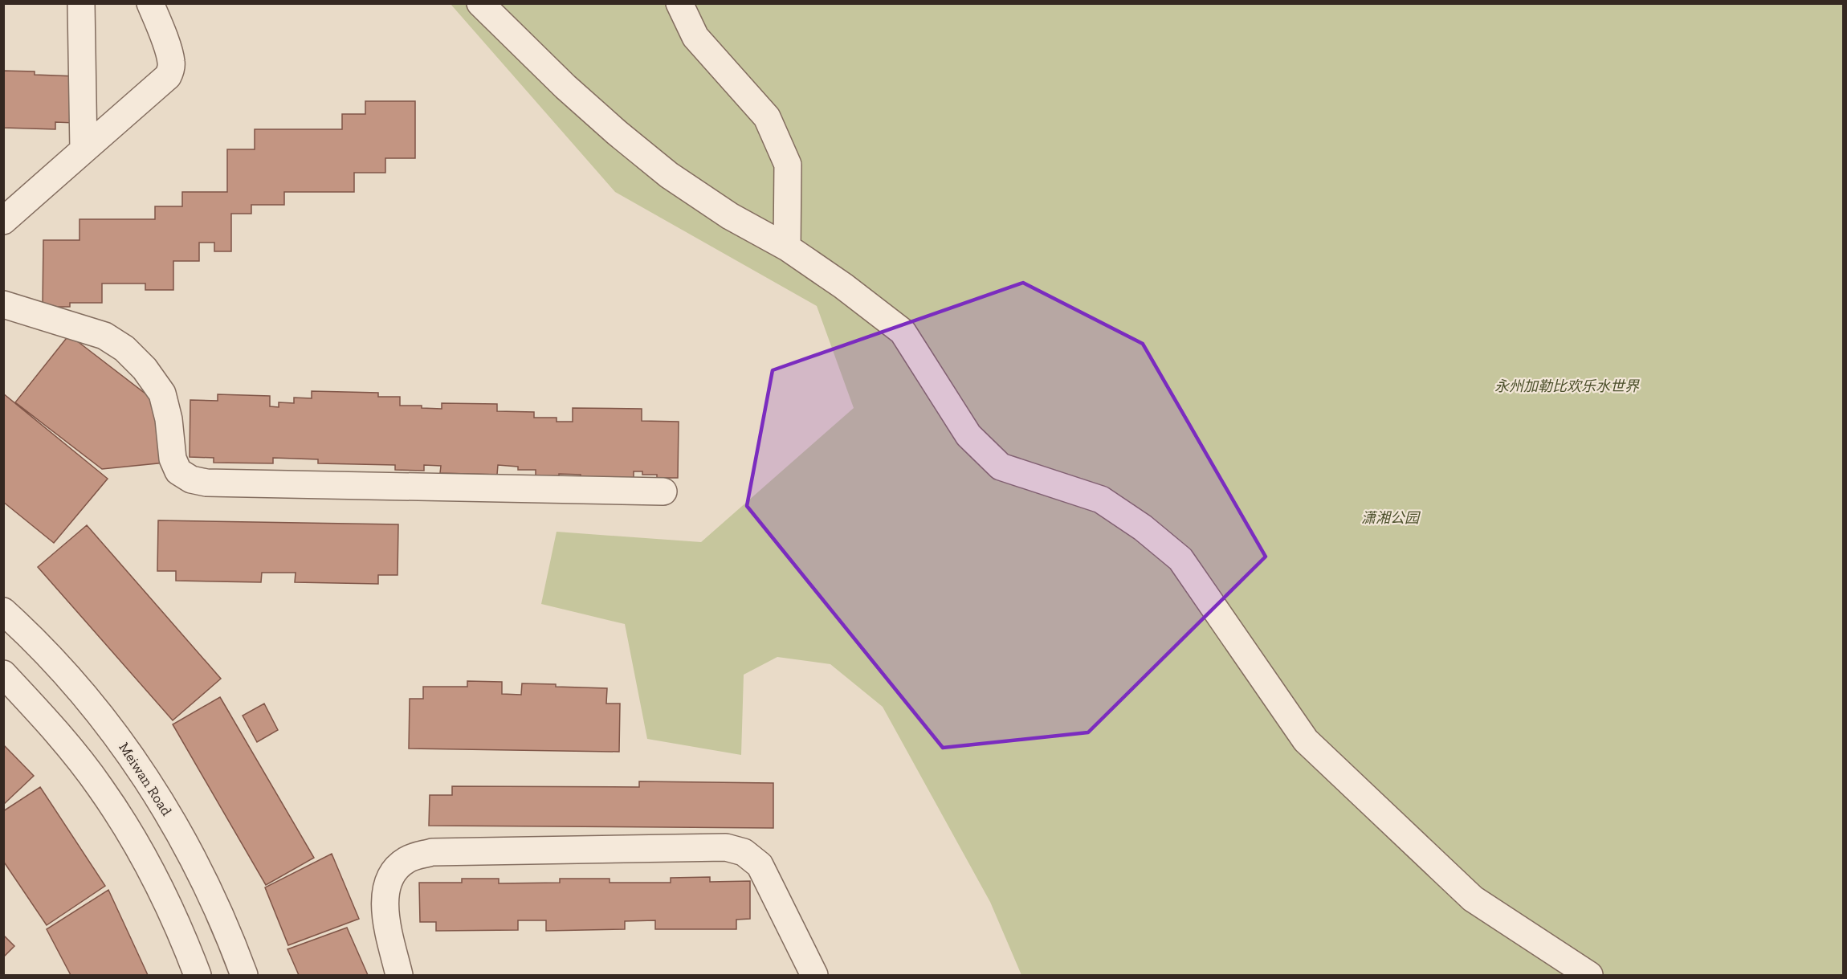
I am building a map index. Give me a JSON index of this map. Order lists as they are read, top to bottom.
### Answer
{
  "streets": {
    "street": ["Meiwan Road"]
  },
  "parks": ["永州加勒比欢乐水世界", "潇湘公园"]
}
